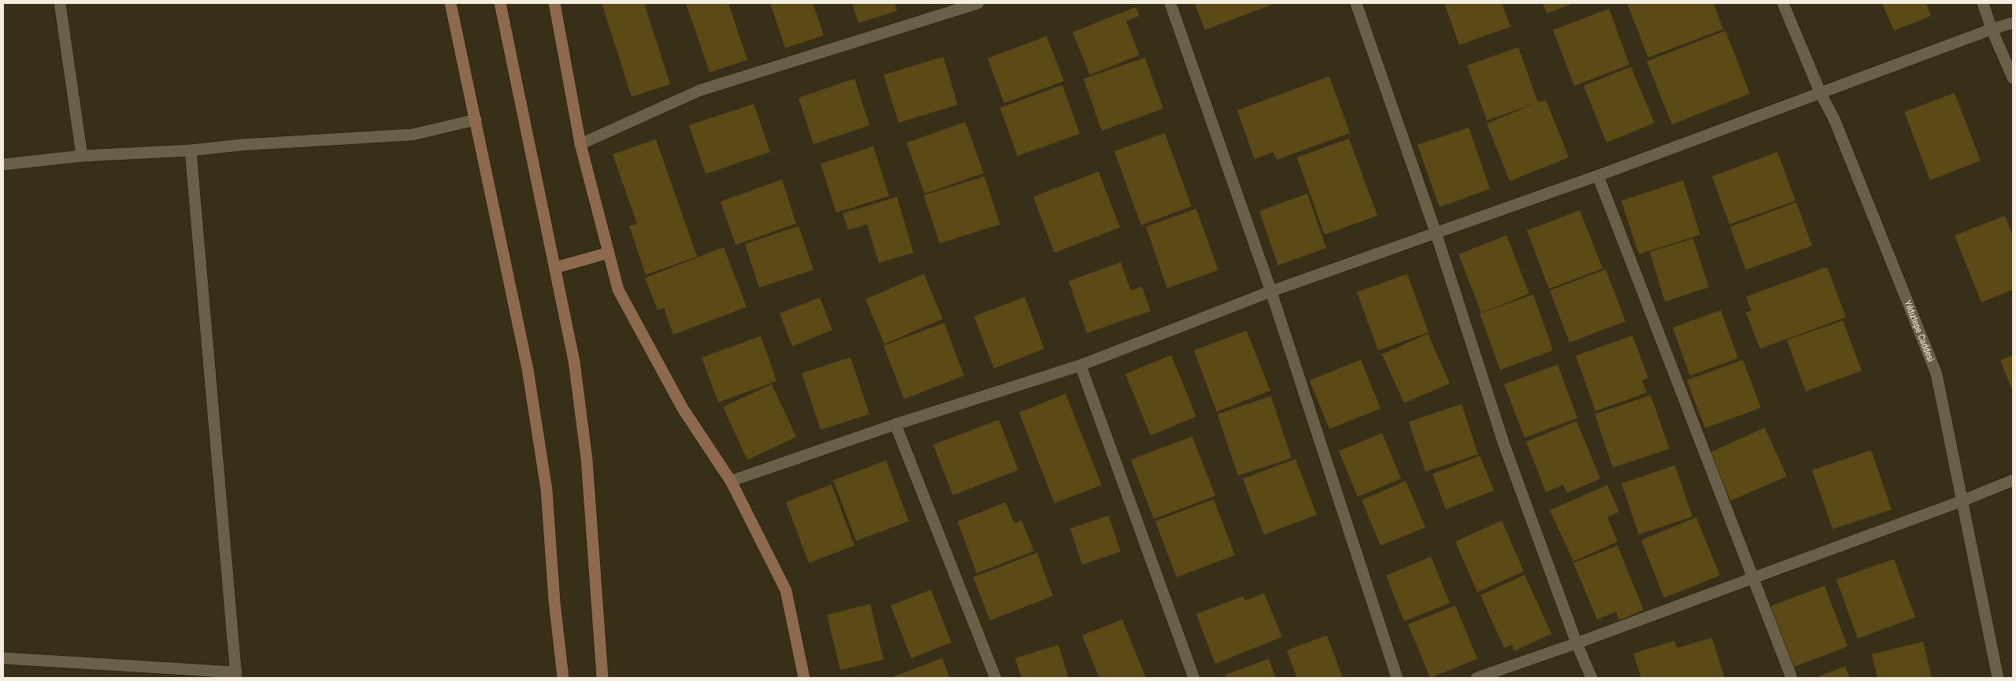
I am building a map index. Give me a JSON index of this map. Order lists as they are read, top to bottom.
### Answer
{
  "streets": {
    "street": ["Yıldıztepe Caddesi"]
  }
}
